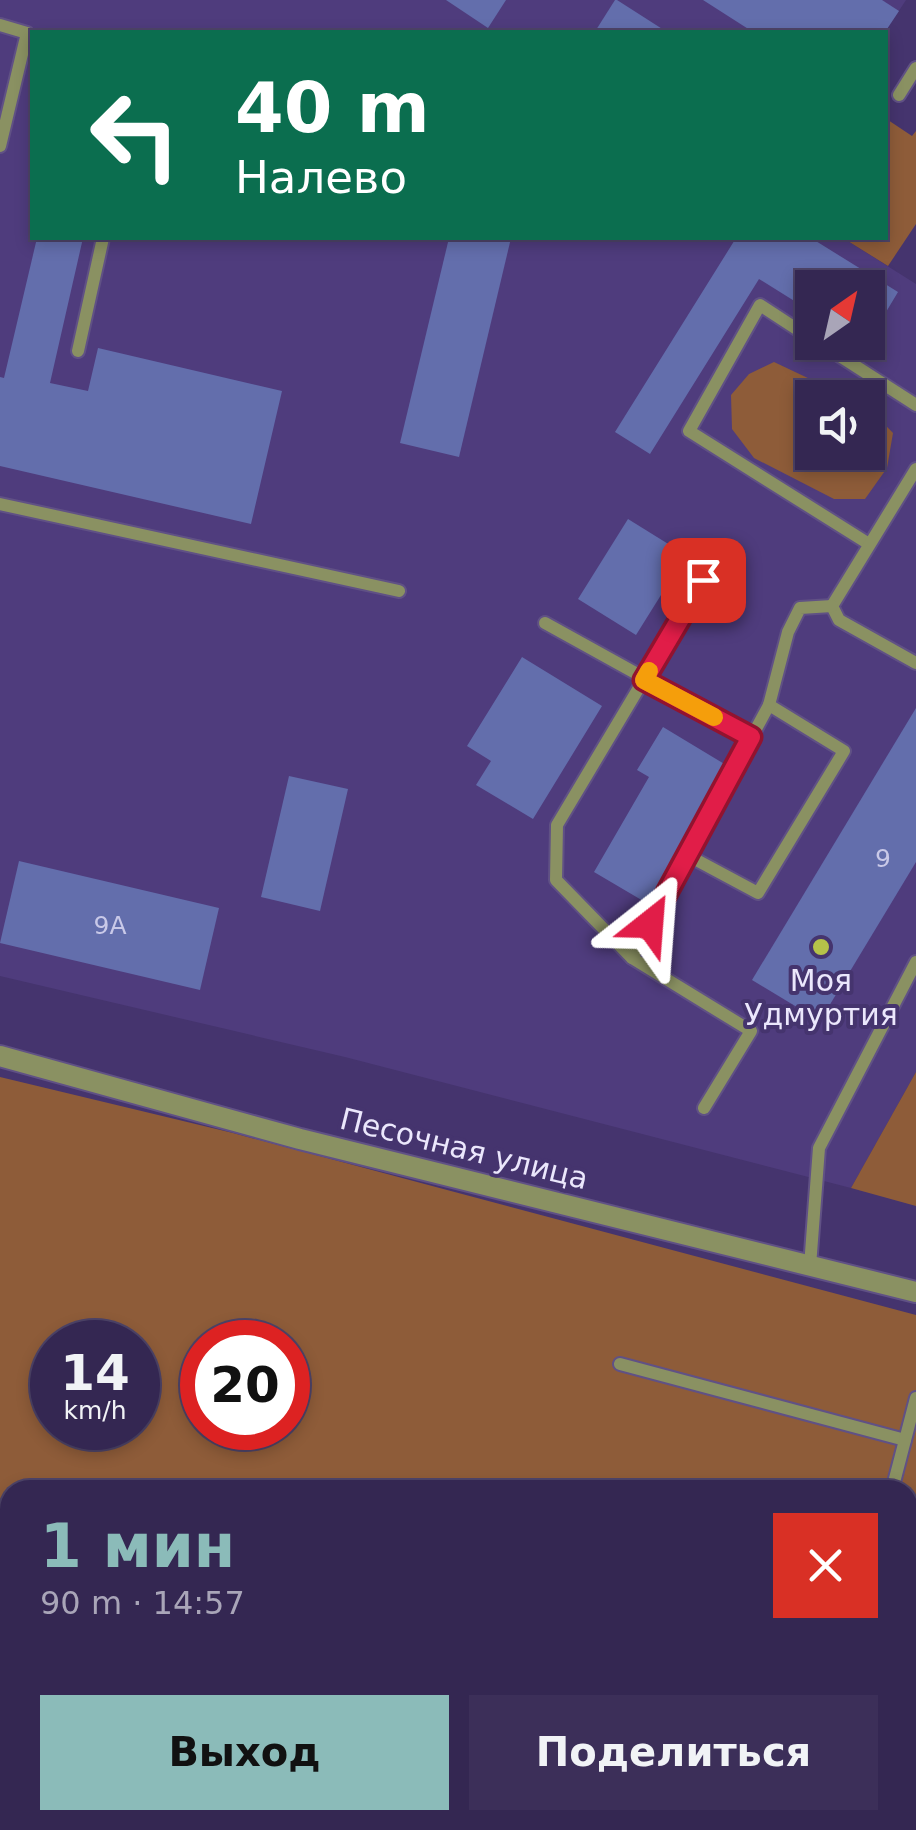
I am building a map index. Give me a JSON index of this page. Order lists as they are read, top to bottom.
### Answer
{
  "streets": {
    "street": ["Песочная улица"]
  },
  "places": ["Моя Удмуртия"],
  "house_numbers": ["9", "9А"],
  "north": "top right",
  "page": {
    "turn": ["40 m", "Налево"],
    "speed": "14 km/h",
    "limit": "20",
    "heading": ["1 мин", "90 m · 14:57"],
    "buttons": ["Выход", "Поделиться"]
  }
}
